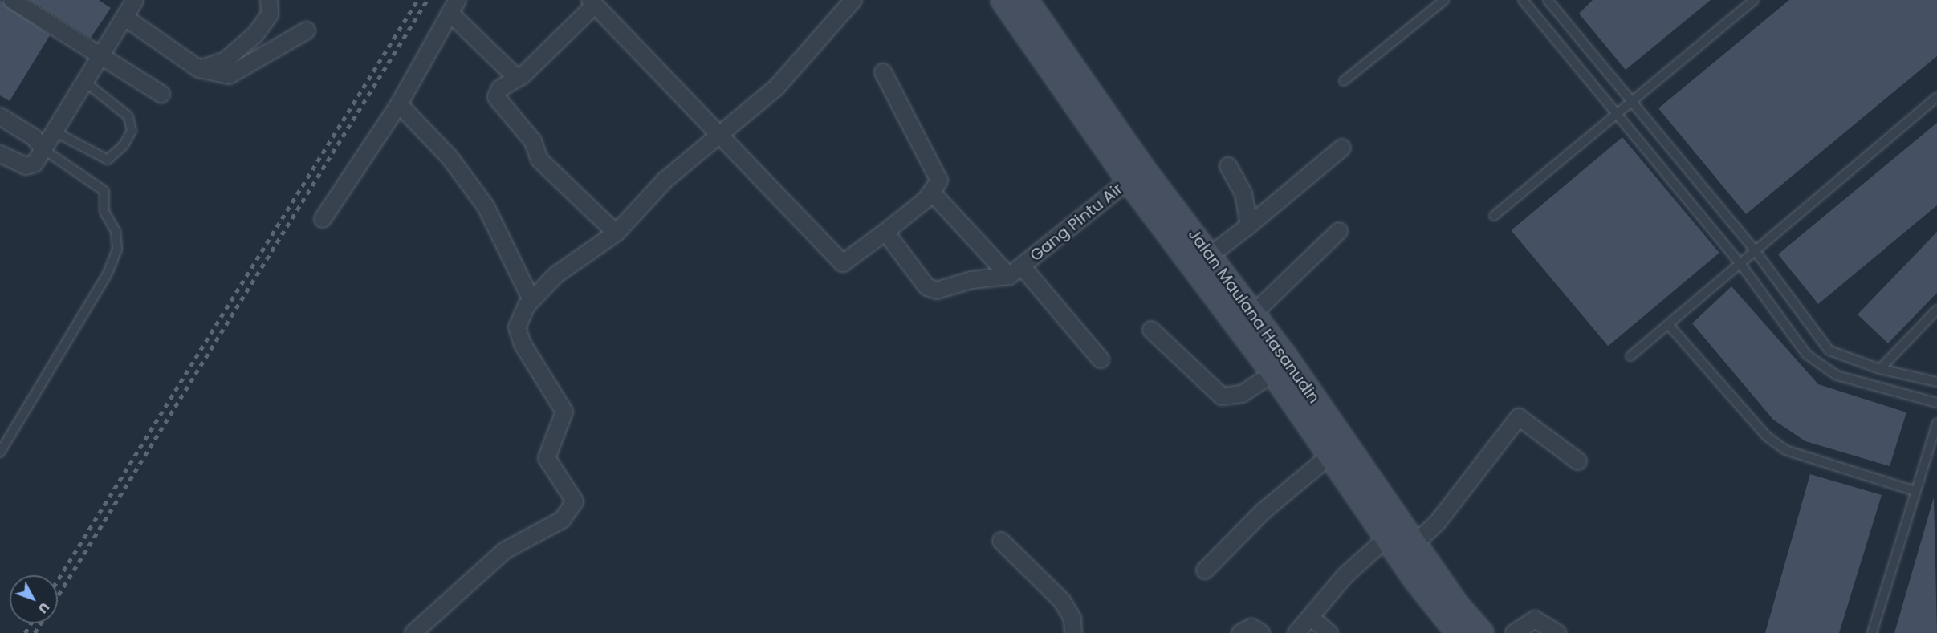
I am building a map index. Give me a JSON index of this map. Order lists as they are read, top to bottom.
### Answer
{
  "streets": {
    "street": ["Gang Pintu Air", "Jalan Maulana Hasanudin"]
  },
  "crossings": [
    ["Gang Pintu Air", "Jalan Maulana Hasanudin"]
  ],
  "north": "bottom right"
}
